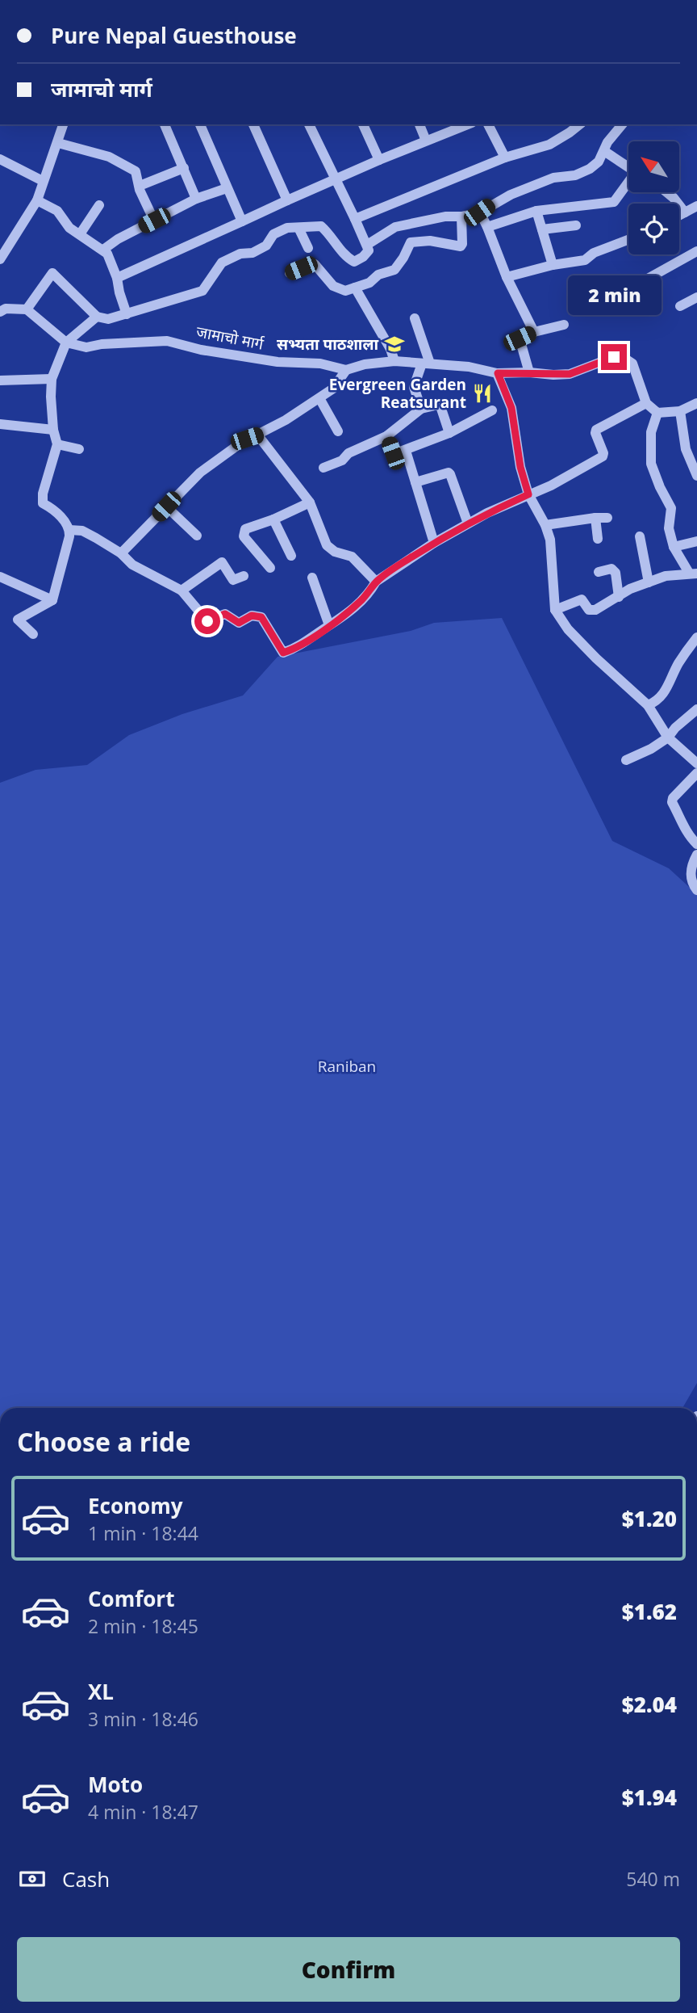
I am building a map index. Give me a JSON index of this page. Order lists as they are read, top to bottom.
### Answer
{
  "streets": {
    "street": ["जामाचो मार्ग"]
  },
  "parks": ["Raniban"],
  "places": {
    "school or university": ["सभ्यता पाठशाला"],
    "restaurant": ["Evergreen Garden Reatsurant"]
  },
  "north": "top left",
  "page": {
    "banner": ["Pure Nepal Guesthouse", "जामाचो मार्ग"],
    "bubble": "2 min",
    "heading": "Choose a ride",
    "list": [
      {
        "name": "Economy",
        "note": "1 min · 18:44",
        "value": "$1.20"
      },
      {
        "name": "Comfort",
        "note": "2 min · 18:45",
        "value": "$1.62"
      },
      {
        "name": "XL",
        "note": "3 min · 18:46",
        "value": "$2.04"
      },
      {
        "name": "Moto",
        "note": "4 min · 18:47",
        "value": "$1.94"
      }
    ],
    "pay": ["Cash", "540 m"],
    "buttons": "Confirm"
  }
}
